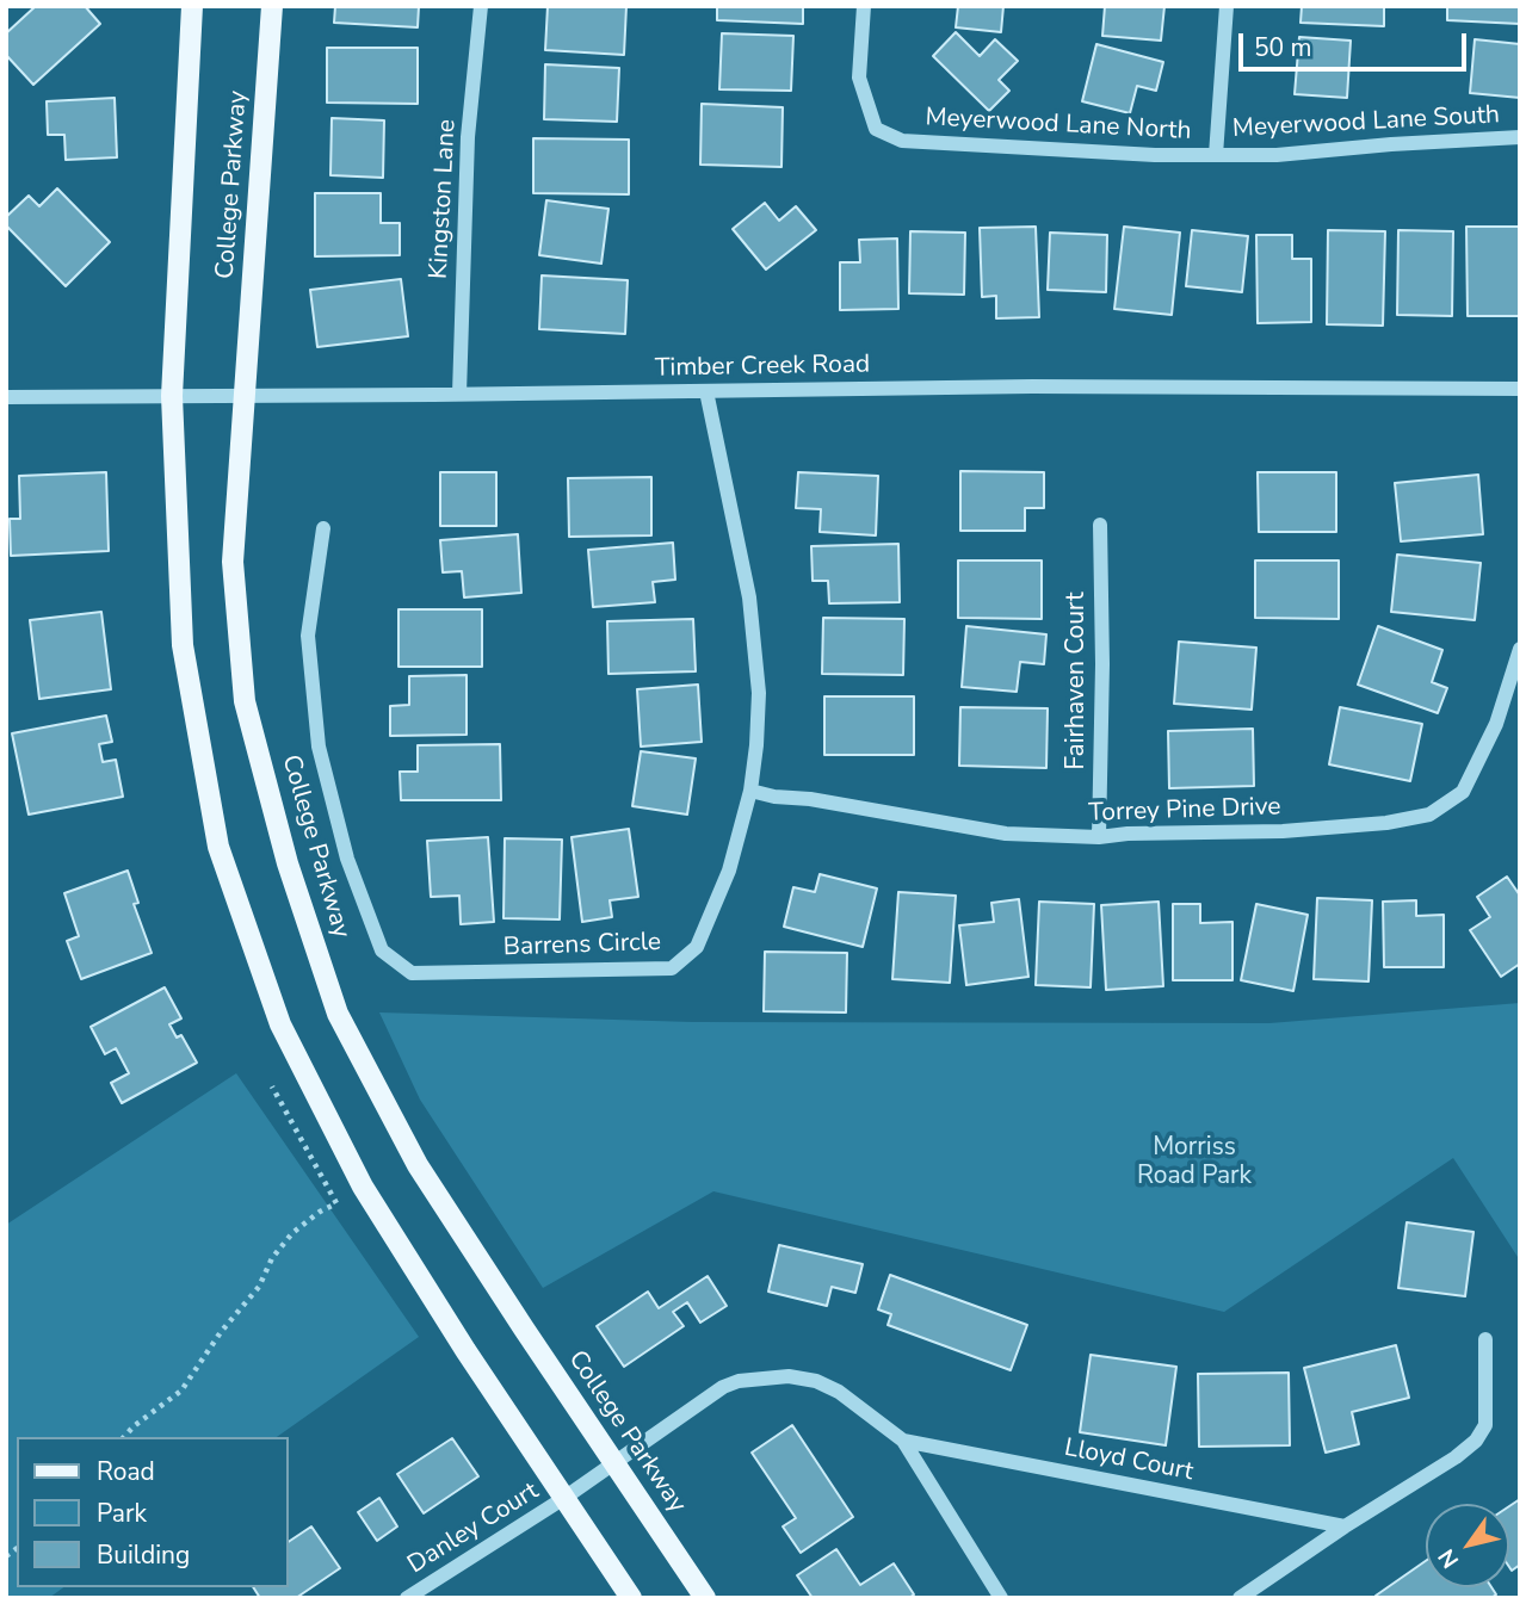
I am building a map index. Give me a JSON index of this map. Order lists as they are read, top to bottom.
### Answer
{
  "streets": {
    "main road": ["College Parkway"],
    "street": [
      "Meyerwood Lane South",
      "Meyerwood Lane North",
      "Kingston Lane",
      "Timber Creek Road",
      "Fairhaven Court",
      "Torrey Pine Drive",
      "Barrens Circle",
      "Lloyd Court",
      "Danley Court"
    ]
  },
  "crossings": [
    ["Meyerwood Lane South", "Meyerwood Lane North"],
    ["College Parkway", "Timber Creek Road"],
    ["College Parkway", "Lloyd Court"],
    ["College Parkway", "Danley Court"],
    ["Kingston Lane", "Timber Creek Road"],
    ["Timber Creek Road", "Barrens Circle"],
    ["Fairhaven Court", "Torrey Pine Drive"],
    ["Torrey Pine Drive", "Barrens Circle"],
    ["Lloyd Court", "Danley Court"]
  ],
  "parks": ["Morriss Road Park"],
  "legend": ["Road", "Park", "Building"],
  "scale_bar": "50 m",
  "north": "bottom left"
}
